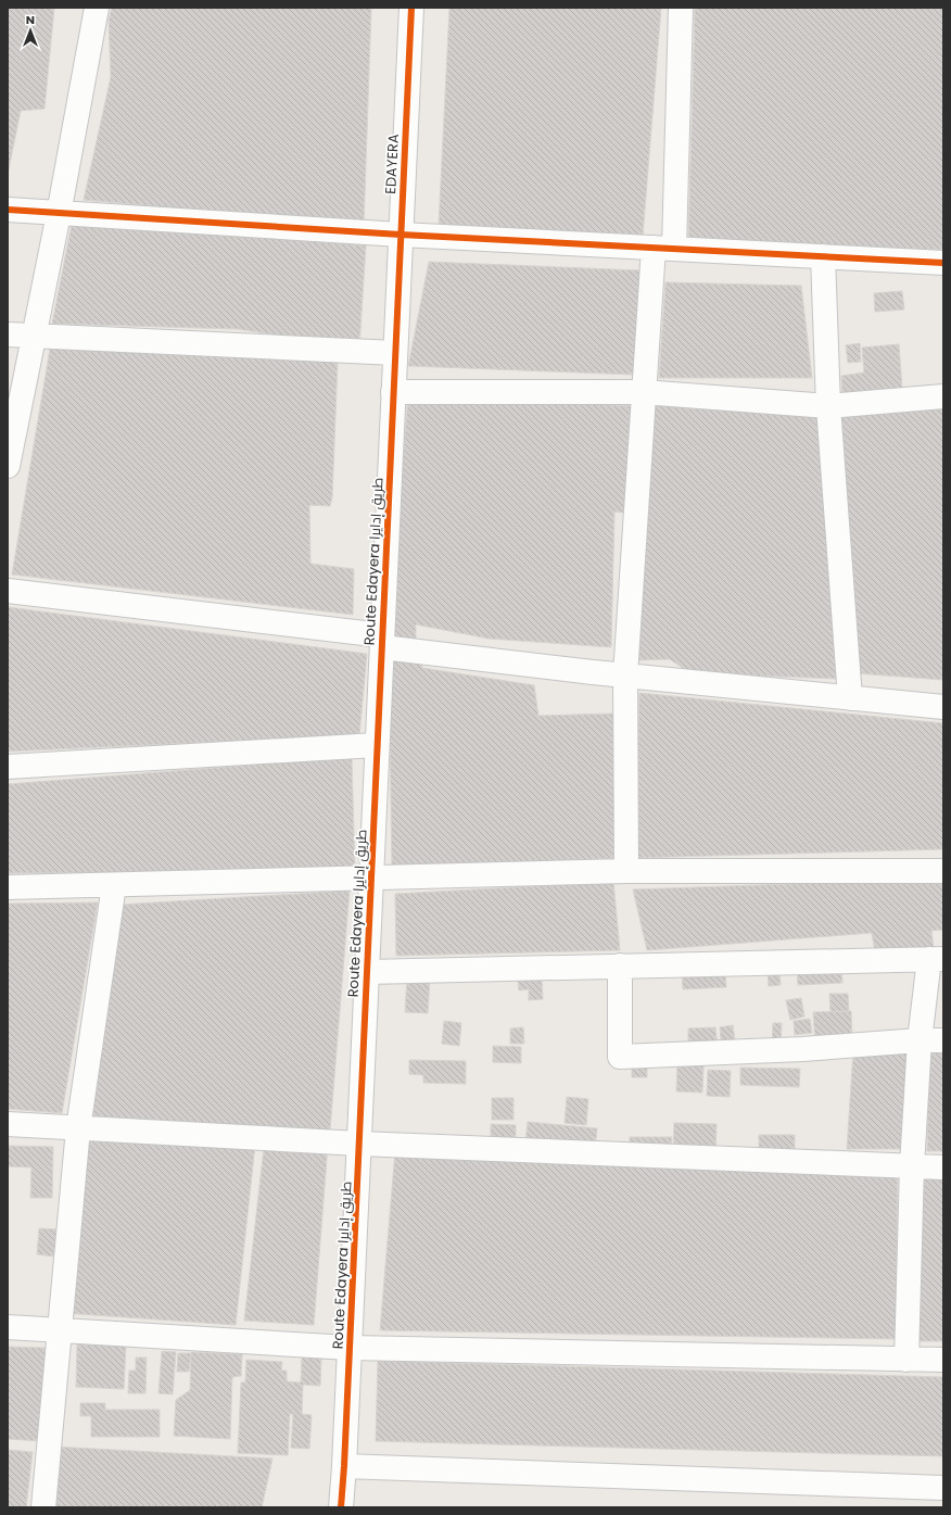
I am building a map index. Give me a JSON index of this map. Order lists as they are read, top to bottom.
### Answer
{
  "streets": {
    "street": ["EDAYERA", "Route Edayera طريق إدايرا"]
  },
  "crossings": [
    ["EDAYERA", "Route Edayera طريق إدايرا"]
  ],
  "north": "top"
}
